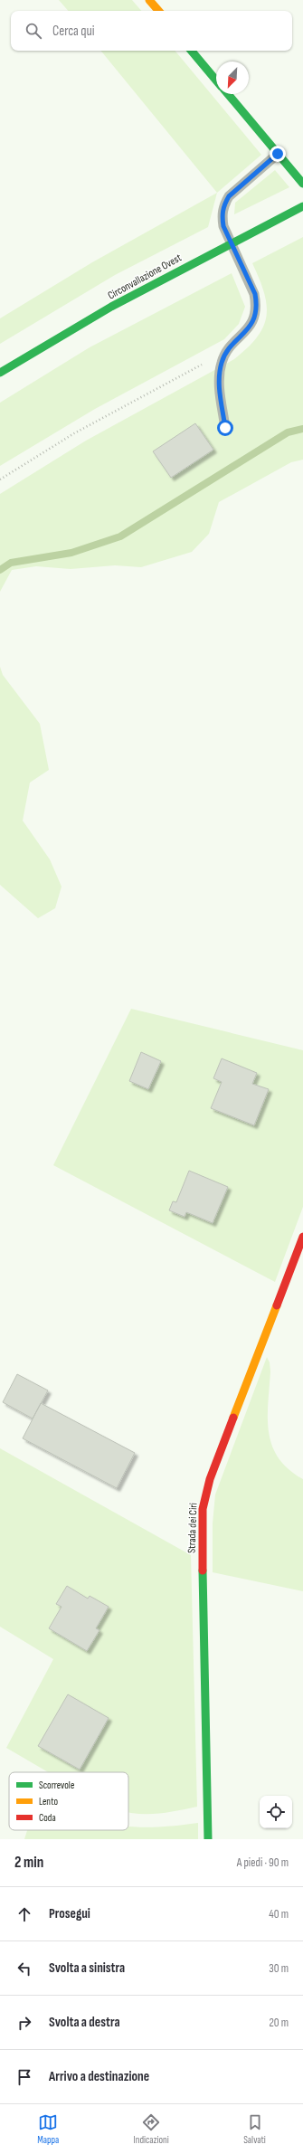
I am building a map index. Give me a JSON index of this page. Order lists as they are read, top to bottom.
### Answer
{
  "streets": {
    "main road": ["Circonvallazione Ovest", "Strada dei Ciri"]
  },
  "legend": ["Scorrevole", "Lento", "Coda"],
  "north": "bottom left",
  "page": {
    "search": "Cerca qui",
    "heading": ["2 min", "A piedi · 90 m"],
    "list": [
      ["Prosegui", "40 m"],
      ["Svolta a sinistra", "30 m"],
      ["Svolta a destra", "20 m"],
      "Arrivo a destinazione"
    ],
    "nav": ["Mappa", "Indicazioni", "Salvati"]
  }
}
